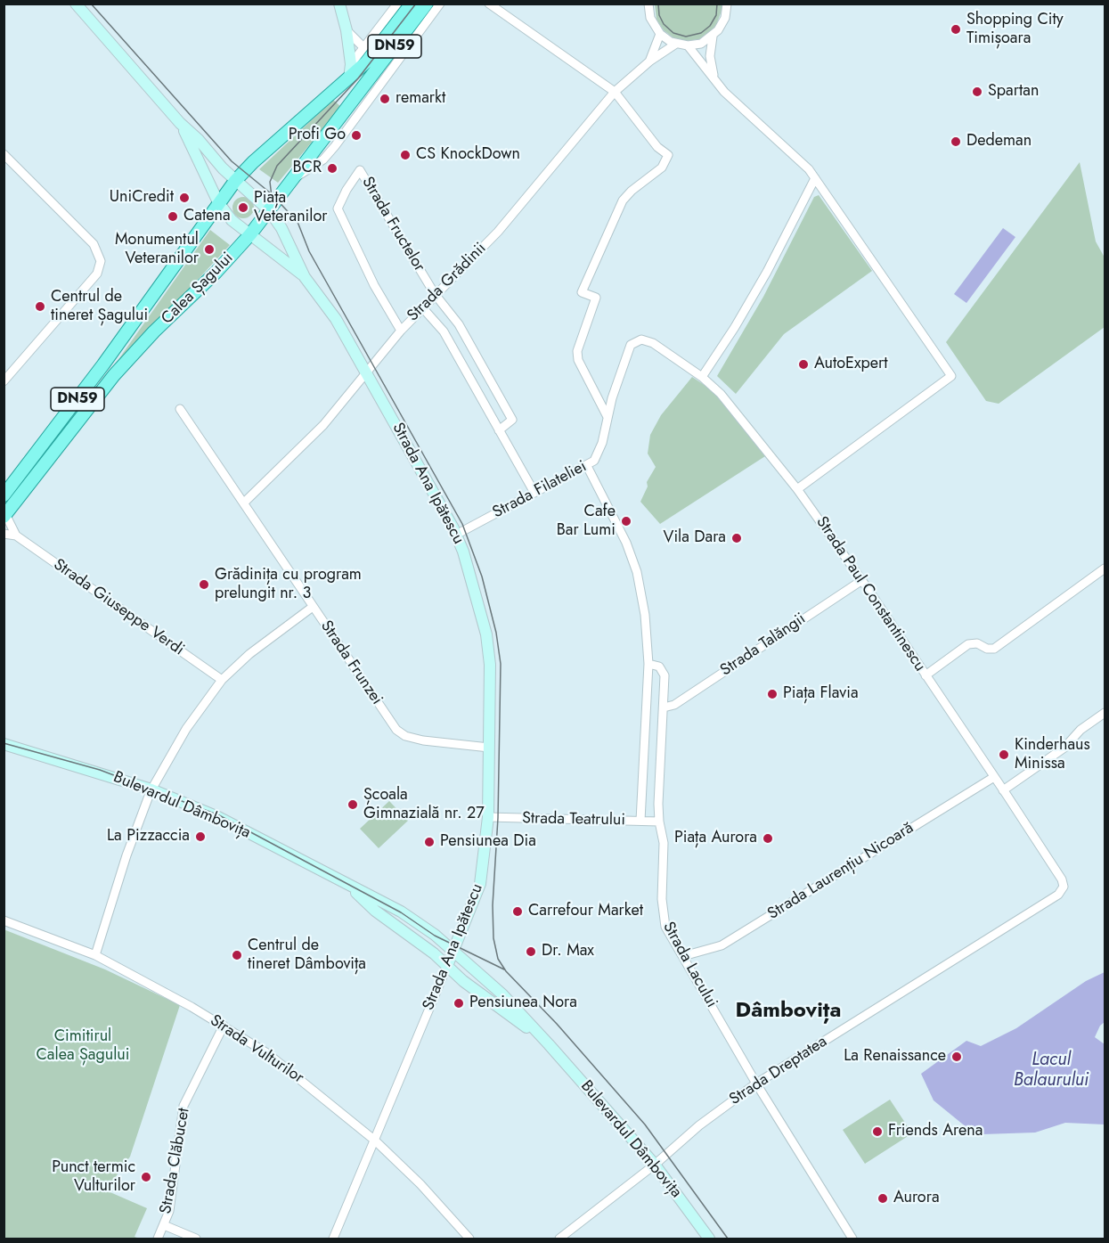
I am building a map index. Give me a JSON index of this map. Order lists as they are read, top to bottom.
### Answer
{
  "streets": {
    "main road": ["DN59", "Calea Șagului"],
    "street": [
      "Strada Fructelor",
      "Strada Grădinii",
      "Strada Ana Ipătescu",
      "Strada Filateliei",
      "Strada Paul Constantinescu",
      "Strada Giuseppe Verdi",
      "Strada Talăngii",
      "Strada Frunzei",
      "Bulevardul Dâmbovița",
      "Strada Teatrului",
      "Strada Laurențiu Nicoară",
      "Strada Lacului",
      "Strada Vulturilor",
      "Strada Dreptatea",
      "Strada Clăbucet"
    ]
  },
  "crossings": [
    ["DN59", "Calea Șagului"],
    ["DN59", "Strada Ana Ipătescu"],
    ["Strada Fructelor", "Strada Grădinii"],
    ["Strada Grădinii", "Strada Ana Ipătescu"],
    ["Strada Grădinii", "Strada Frunzei"],
    ["Calea Șagului", "Strada Ana Ipătescu"],
    ["Calea Șagului", "Strada Giuseppe Verdi"],
    ["Strada Ana Ipătescu", "Strada Filateliei"],
    ["Strada Ana Ipătescu", "Strada Frunzei"],
    ["Strada Ana Ipătescu", "Bulevardul Dâmbovița"],
    ["Strada Ana Ipătescu", "Strada Teatrului"],
    ["Strada Ana Ipătescu", "Strada Vulturilor"],
    ["Strada Filateliei", "Strada Paul Constantinescu"],
    ["Strada Paul Constantinescu", "Strada Talăngii"],
    ["Strada Paul Constantinescu", "Strada Laurențiu Nicoară"],
    ["Strada Paul Constantinescu", "Strada Dreptatea"],
    ["Strada Talăngii", "Strada Lacului"],
    ["Bulevardul Dâmbovița", "Strada Dreptatea"],
    ["Strada Teatrului", "Strada Lacului"],
    ["Strada Laurențiu Nicoară", "Strada Lacului"],
    ["Strada Lacului", "Strada Dreptatea"],
    ["Strada Vulturilor", "Strada Clăbucet"]
  ],
  "districts": ["Dâmbovița"],
  "water": ["Lacul Balaurului"],
  "parks": ["Cimitirul Calea Șagului"],
  "places": [
    "Shopping City Timișoara",
    "Spartan",
    "remarkt",
    "Profi Go",
    "Dedeman",
    "CS KnockDown",
    "BCR",
    "UniCredit",
    "Piața Veteranilor",
    "Catena",
    "Monumentul Veteranilor",
    "Centrul de tineret Șagului",
    "AutoExpert",
    "Cafe Bar Lumi",
    "Vila Dara",
    "Grădinița cu program prelungit nr. 3",
    "Piața Flavia",
    "Kinderhaus Minissa",
    "Școala Gimnazială nr. 27",
    "La Pizzaccia",
    "Piața Aurora",
    "Pensiunea Dia",
    "Carrefour Market",
    "Dr. Max",
    "Centrul de tineret Dâmbovița",
    "Pensiunea Nora",
    "La Renaissance",
    "Friends Arena",
    "Punct termic Vulturilor",
    "Aurora"
  ]
}
